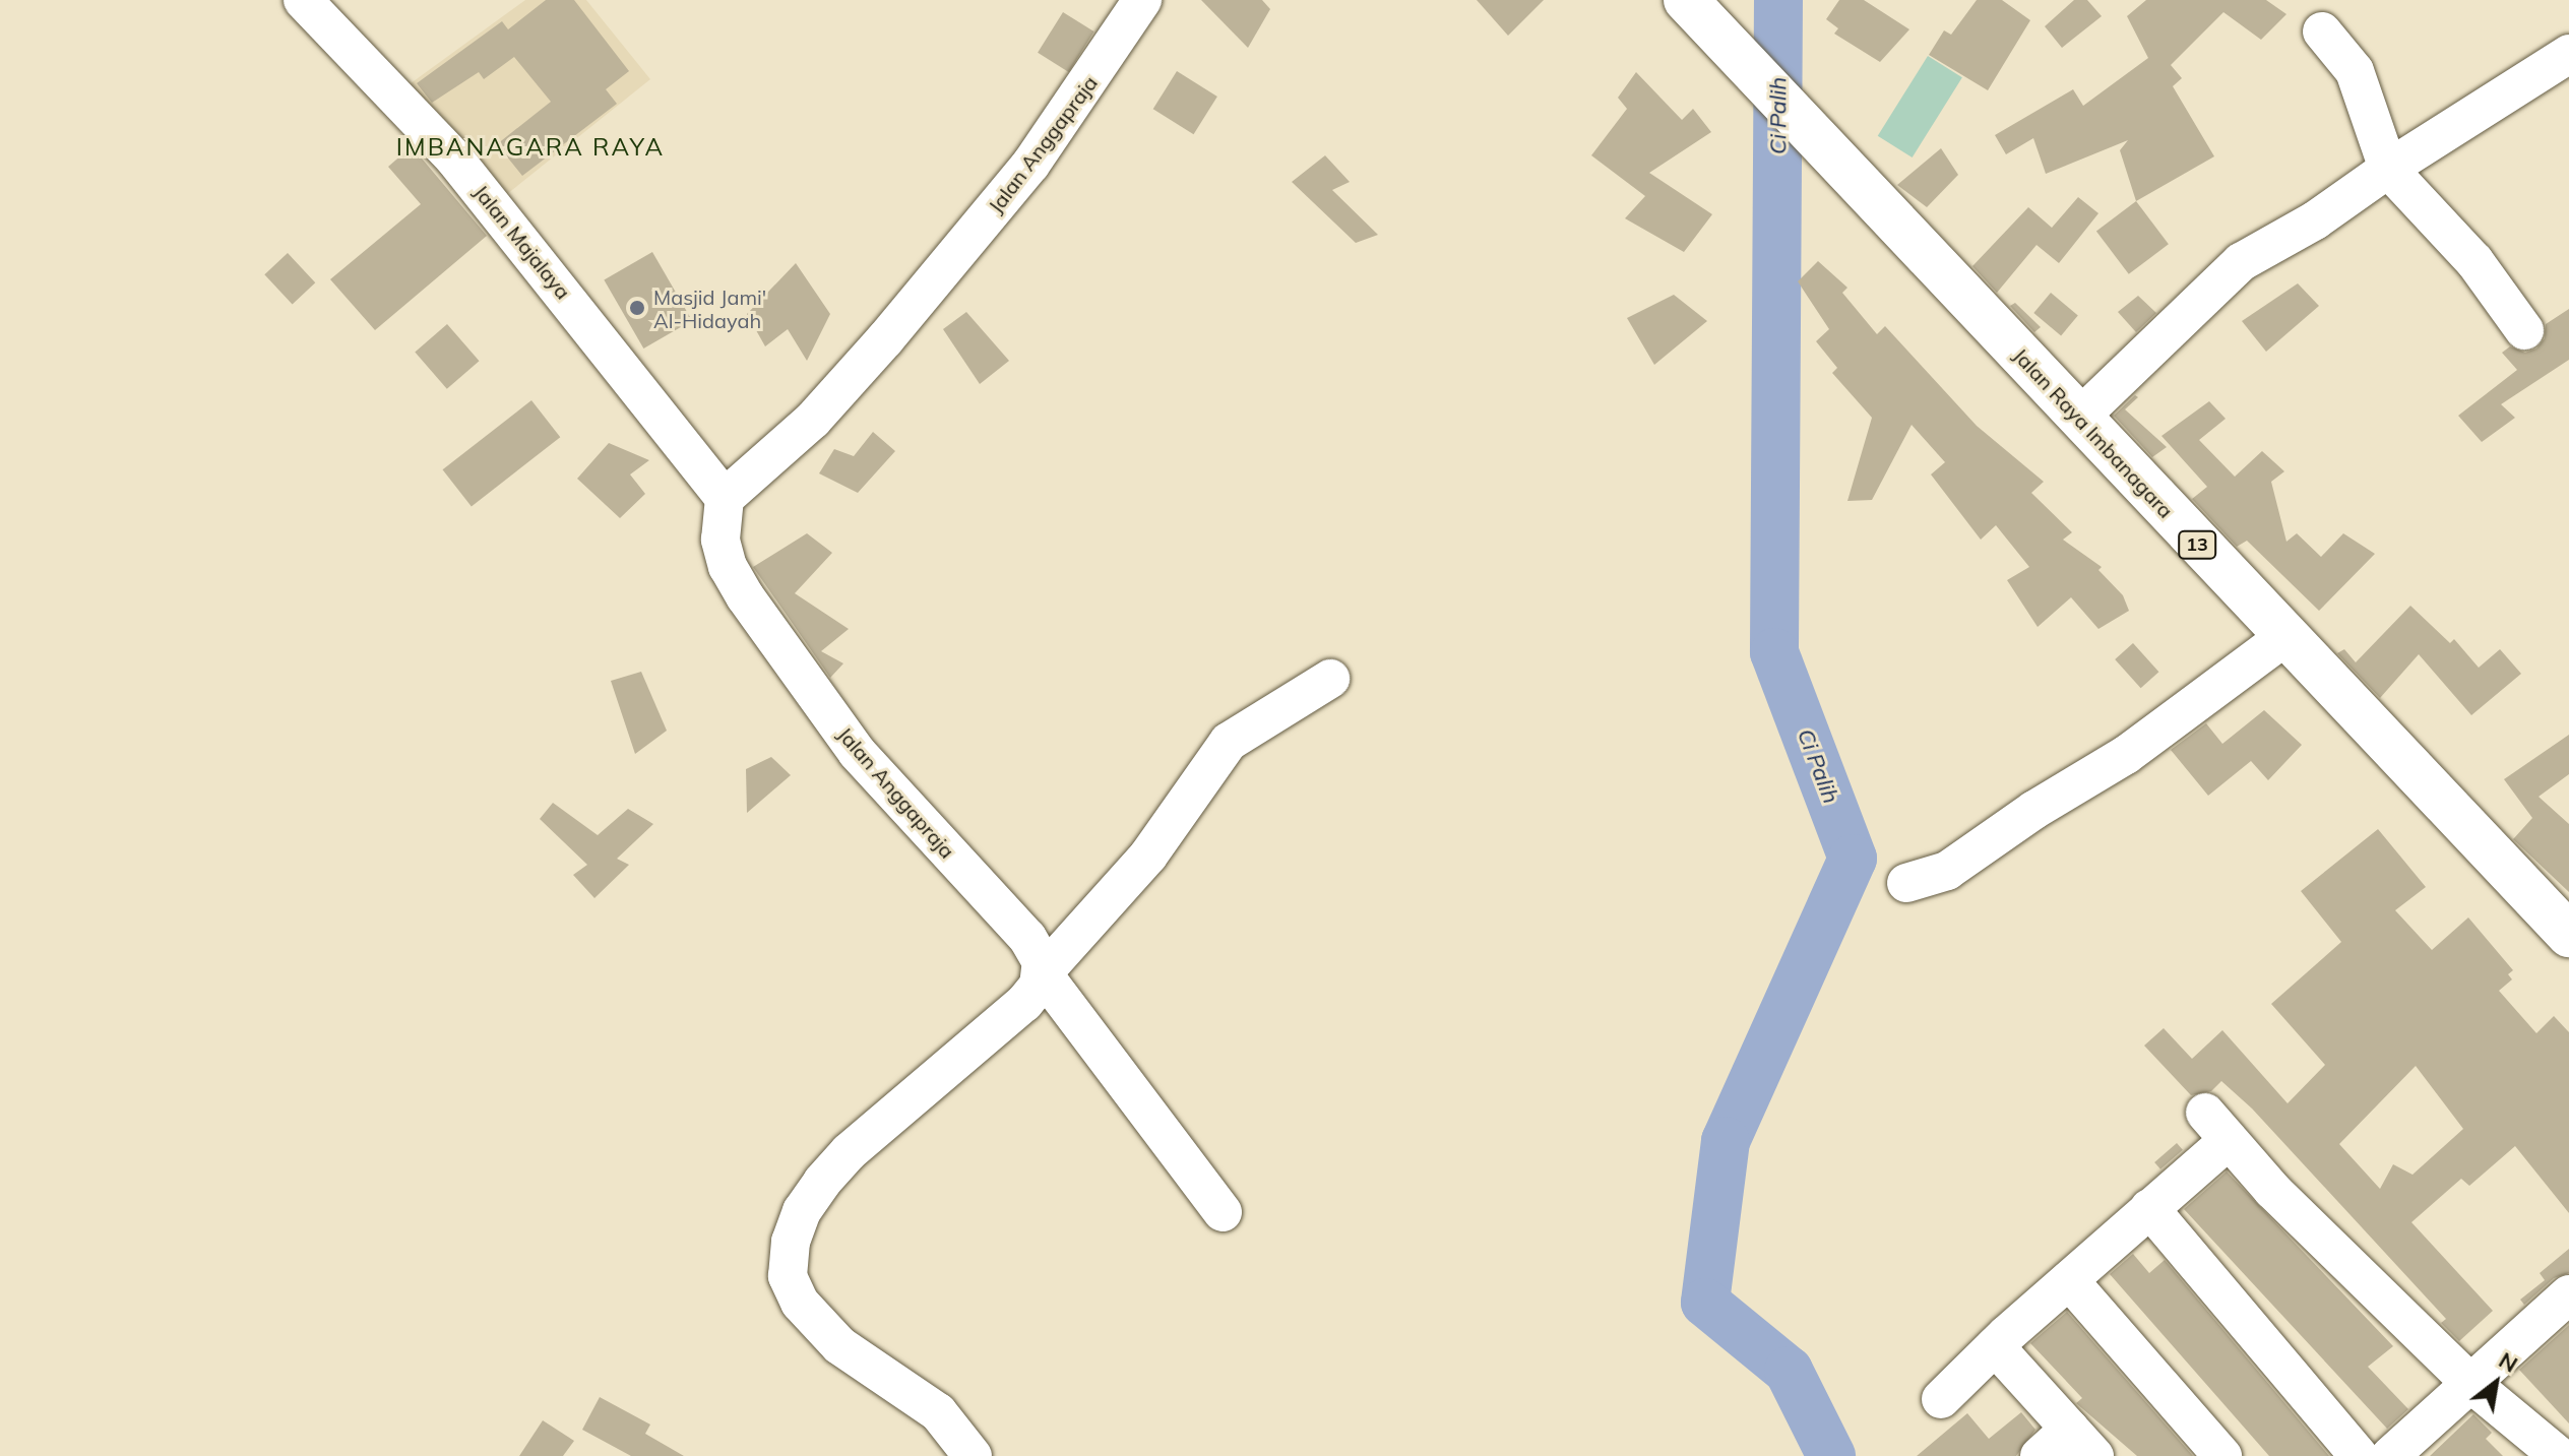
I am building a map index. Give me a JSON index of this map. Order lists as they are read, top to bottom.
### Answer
{
  "streets": {
    "highway": ["Jalan Raya Imbanagara", "13"],
    "street": ["Jalan Anggapraja", "Jalan Majalaya"]
  },
  "crossings": [
    ["Jalan Anggapraja", "Jalan Majalaya"]
  ],
  "districts": ["IMBANAGARA RAYA"],
  "water": ["Ci Palih"],
  "places": ["Masjid Jami' Al-Hidayah"],
  "north": "top right"
}
